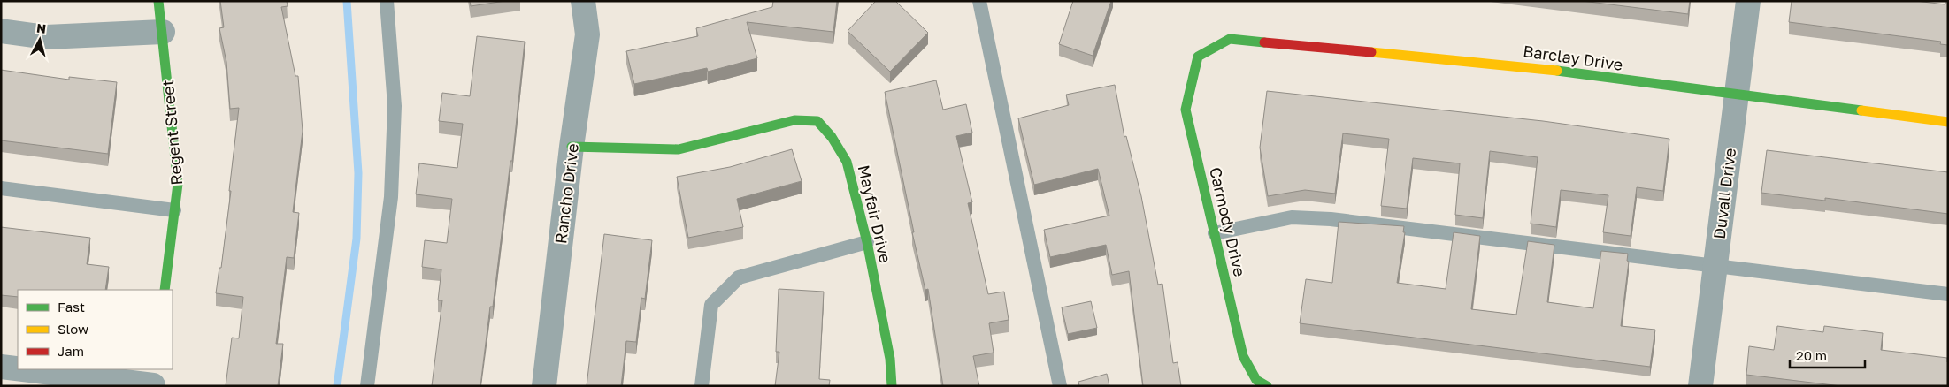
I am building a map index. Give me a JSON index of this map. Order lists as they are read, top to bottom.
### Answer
{
  "streets": {
    "street": [
      "Barclay Drive",
      "Regent Street",
      "Rancho Drive",
      "Duvall Drive",
      "Mayfair Drive",
      "Carmody Drive"
    ]
  },
  "crossings": [
    ["Barclay Drive", "Duvall Drive"],
    ["Barclay Drive", "Carmody Drive"],
    ["Rancho Drive", "Mayfair Drive"]
  ],
  "legend": ["Fast", "Slow", "Jam"],
  "scale_bar": "20 m",
  "north": "top"
}
